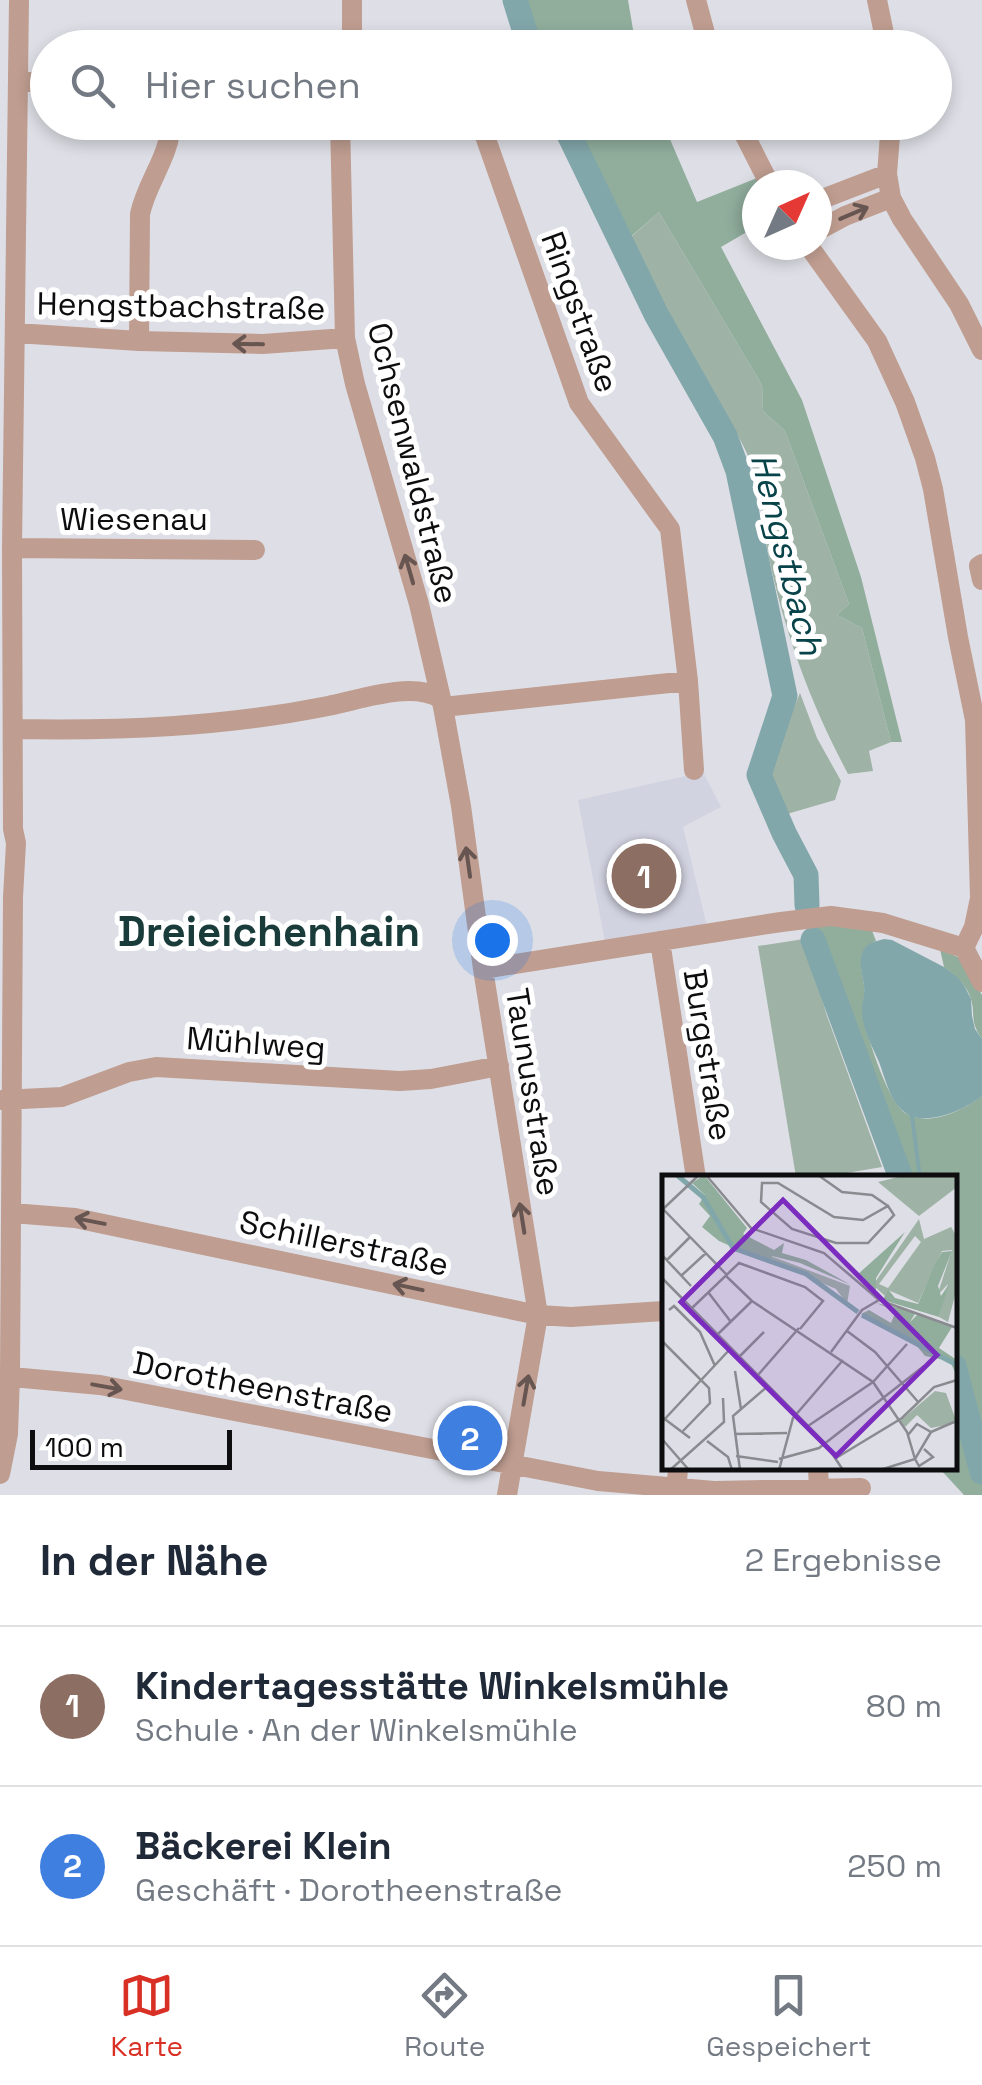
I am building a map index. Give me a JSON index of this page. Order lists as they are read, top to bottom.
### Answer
{
  "streets": {
    "street": [
      "Hengstbachstraße",
      "Ringstraße",
      "Ochsenwaldstraße",
      "Wiesenau",
      "Mühlweg",
      "Burgstraße",
      "Taunusstraße",
      "Schillerstraße",
      "Dorotheenstraße"
    ]
  },
  "crossings": [
    ["Hengstbachstraße", "Ochsenwaldstraße"],
    ["Ochsenwaldstraße", "Taunusstraße"],
    ["Mühlweg", "Taunusstraße"],
    ["Taunusstraße", "Schillerstraße"],
    ["Taunusstraße", "Dorotheenstraße"]
  ],
  "one_way": [
    "Hengstbachstraße",
    "Ochsenwaldstraße",
    "Taunusstraße",
    "Schillerstraße",
    "Dorotheenstraße"
  ],
  "districts": ["Dreieichenhain"],
  "water": ["Hengstbach"],
  "scale_bar": "100 m",
  "north": "top right",
  "page": {
    "search": "Hier suchen",
    "pins": ["1", "2"],
    "scale": "100 m",
    "heading": ["In der Nähe", "2 Ergebnisse"],
    "list": [
      {
        "mark": "1",
        "name": "Kindertagesstätte Winkelsmühle",
        "note": "Schule · An der Winkelsmühle",
        "value": "80 m"
      },
      {
        "mark": "2",
        "name": "Bäckerei Klein",
        "note": "Geschäft · Dorotheenstraße",
        "value": "250 m"
      }
    ],
    "nav": ["Karte", "Route", "Gespeichert"]
  }
}
